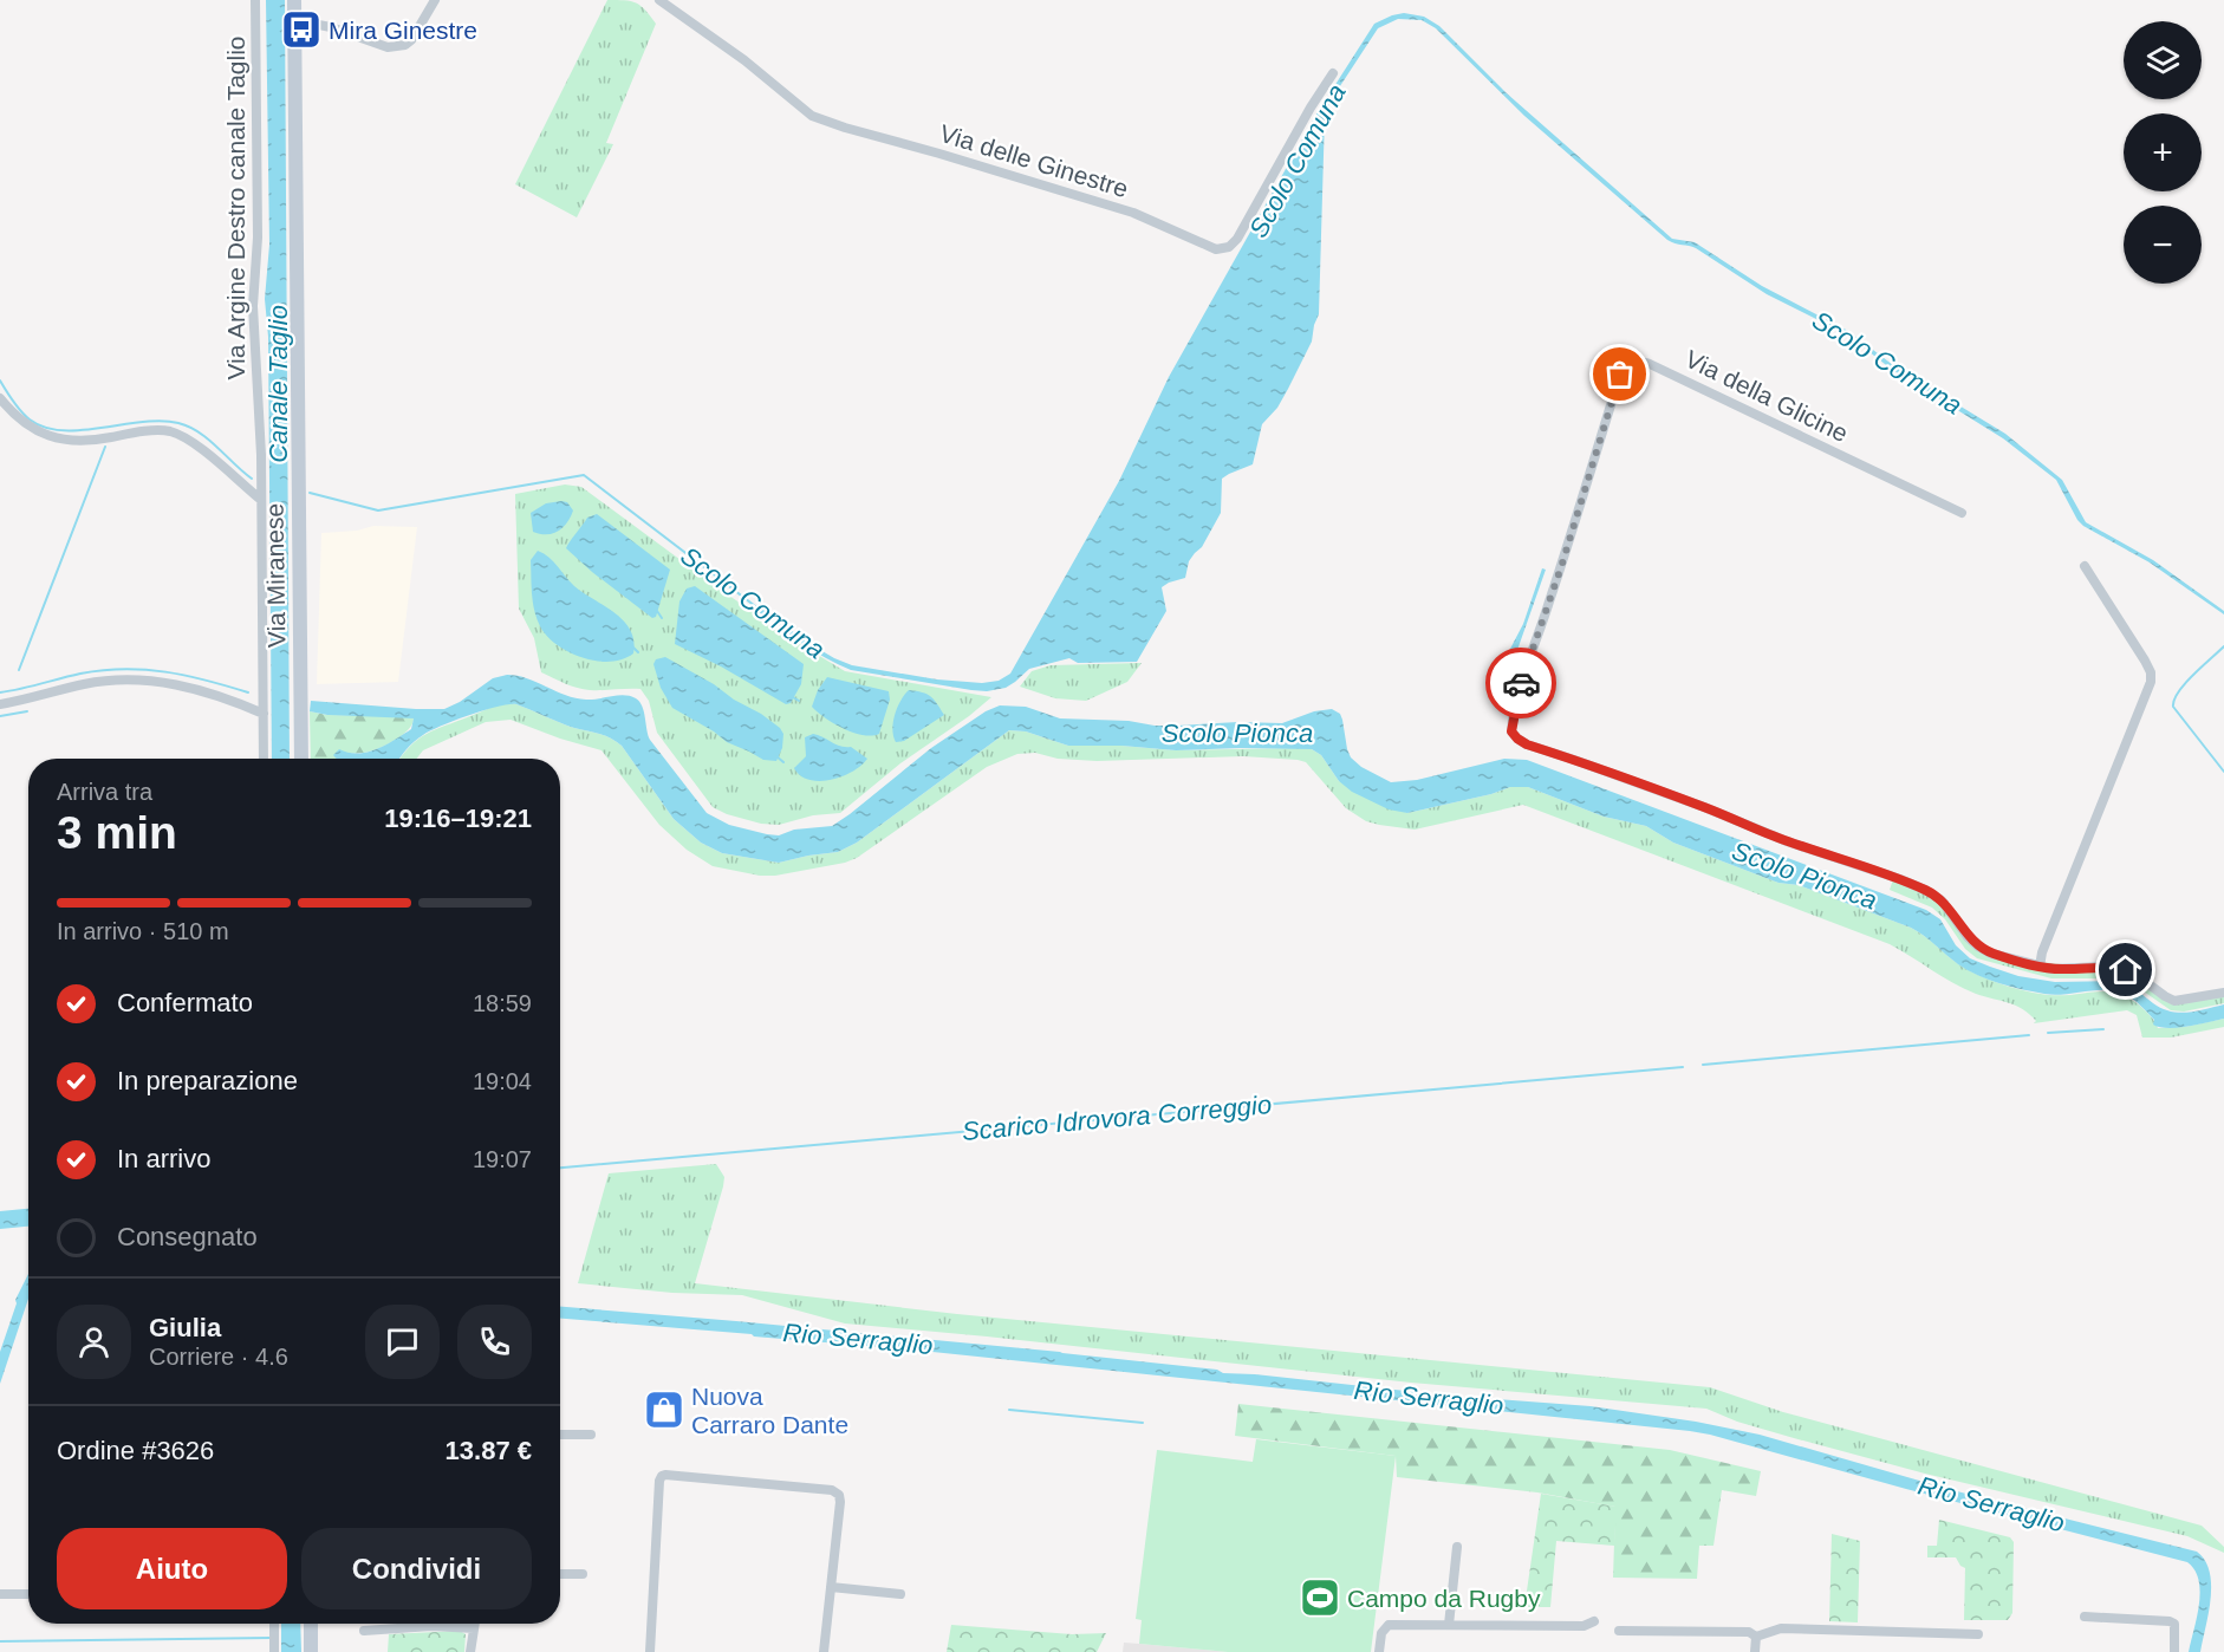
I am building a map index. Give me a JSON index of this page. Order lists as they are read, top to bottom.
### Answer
{
  "streets": {
    "main road": ["Via Miranese"],
    "street": ["Via delle Ginestre", "Via Argine Destro canale Taglio", "Via della Glicine"]
  },
  "water": [
    "Scolo Comuna",
    "Canale Taglio",
    "Scolo Pionca",
    "Scarico Idrovora Correggio",
    "Rio Serraglio"
  ],
  "places": {
    "bus stop": ["Mira Ginestre"],
    "shop": ["Nuova Carraro Dante"],
    "sports": ["Campo da Rugby"]
  },
  "page": {
    "map_buttons": ["+", "−"],
    "heading": ["3 min", "Arriva tra", "19:16–19:21"],
    "panel": [
      "Giulia",
      "Corriere · 4.6",
      "Ordine #3626",
      "13.87 €"
    ],
    "bar": "In arrivo · 510 m",
    "list": [
      ["Confermato", "18:59"],
      ["In preparazione", "19:04"],
      ["In arrivo", "19:07"],
      "Consegnato"
    ],
    "buttons": ["Aiuto", "Condividi"]
  }
}
